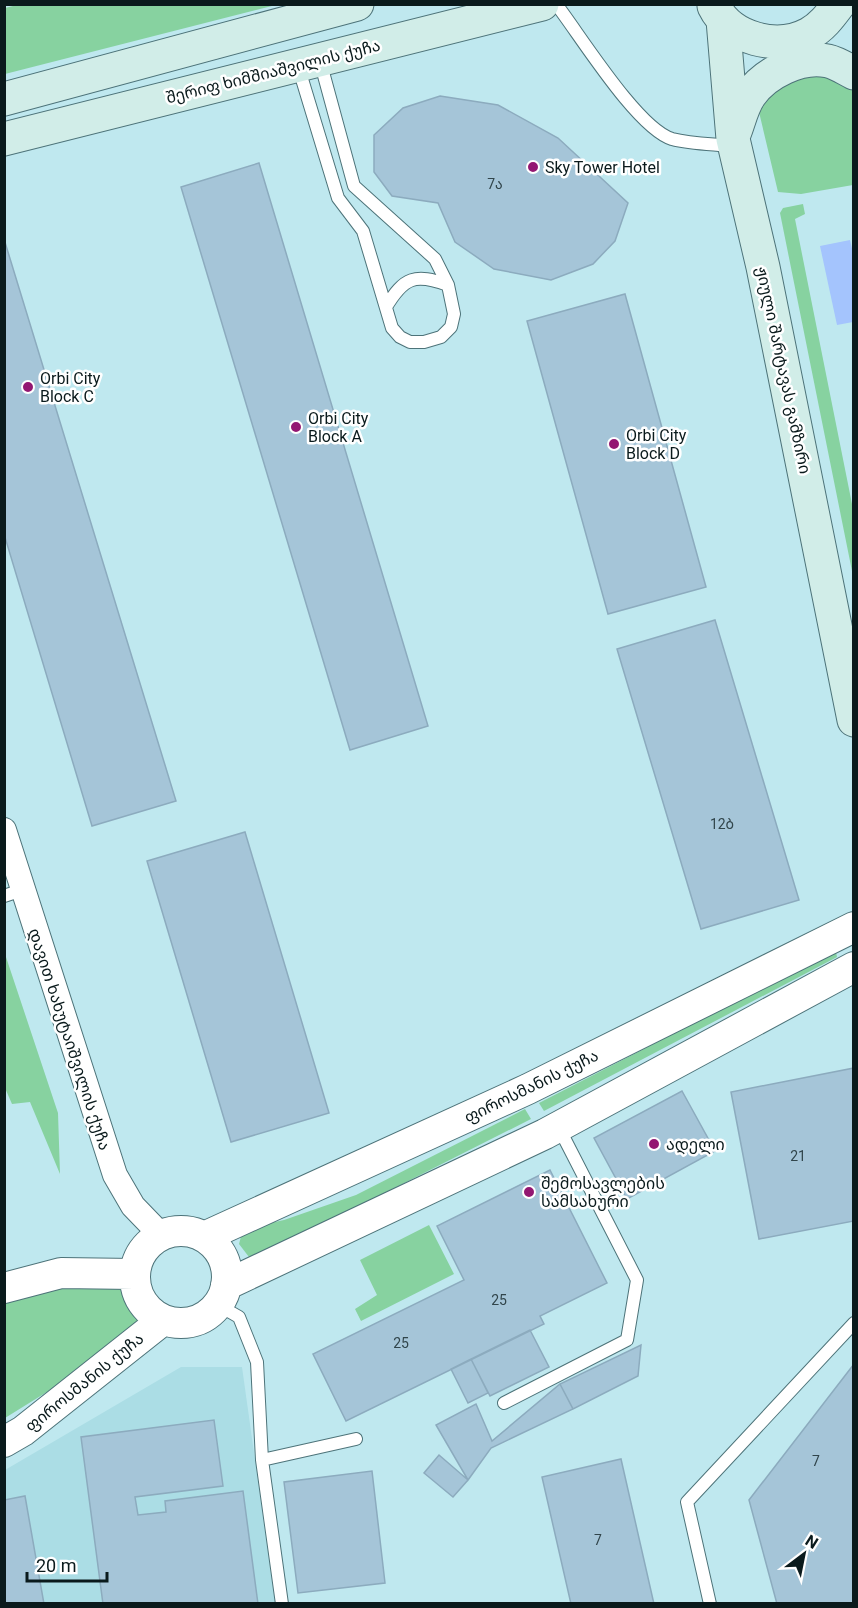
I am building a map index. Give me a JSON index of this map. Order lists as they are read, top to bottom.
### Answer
{
  "streets": {
    "main road": ["შერიფ ხიმშიაშვილის ქუჩა", "ჟიული შარტავას გამზირი"],
    "street": ["დავით ხახუტაიშვილის ქუჩა", "ფიროსმანის ქუჩა"]
  },
  "crossings": [
    ["დავით ხახუტაიშვილის ქუჩა", "ფიროსმანის ქუჩა"]
  ],
  "places": [
    "Sky Tower Hotel",
    "Orbi City Block C",
    "Orbi City Block A",
    "Orbi City Block D",
    "ადელი",
    "შემოსავლების სამსახური"
  ],
  "house_numbers": [
    "7ა",
    "12ბ",
    "21",
    "25",
    "25",
    "7",
    "7"
  ],
  "scale_bar": "20 m",
  "north": "top right"
}
